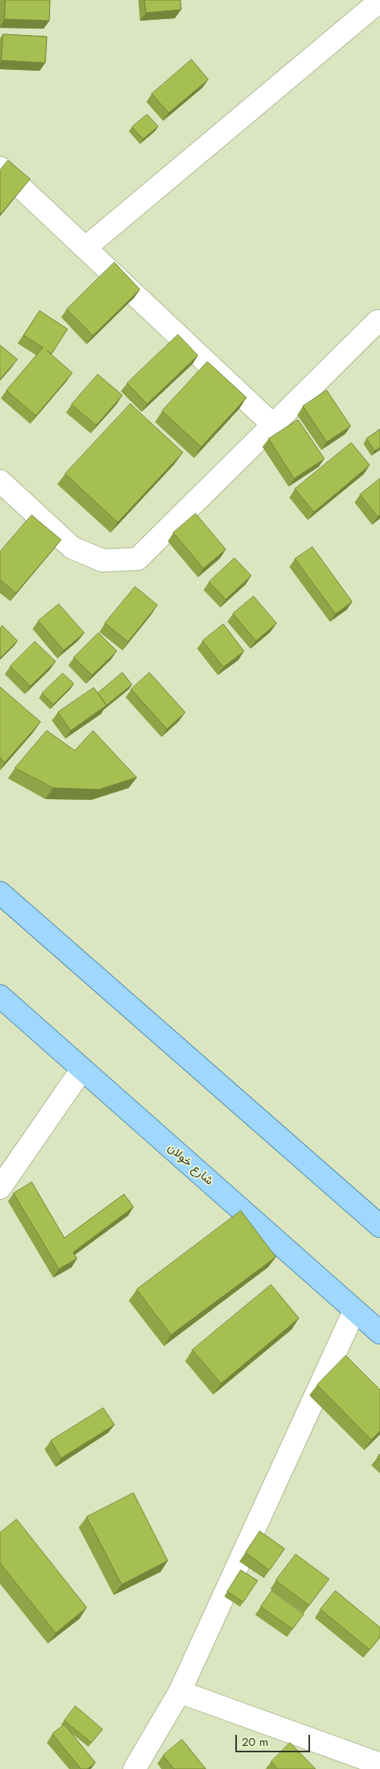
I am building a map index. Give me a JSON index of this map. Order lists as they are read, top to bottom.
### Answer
{
  "streets": {
    "main road": ["شارع خولان"]
  },
  "scale_bar": "20 m"
}
